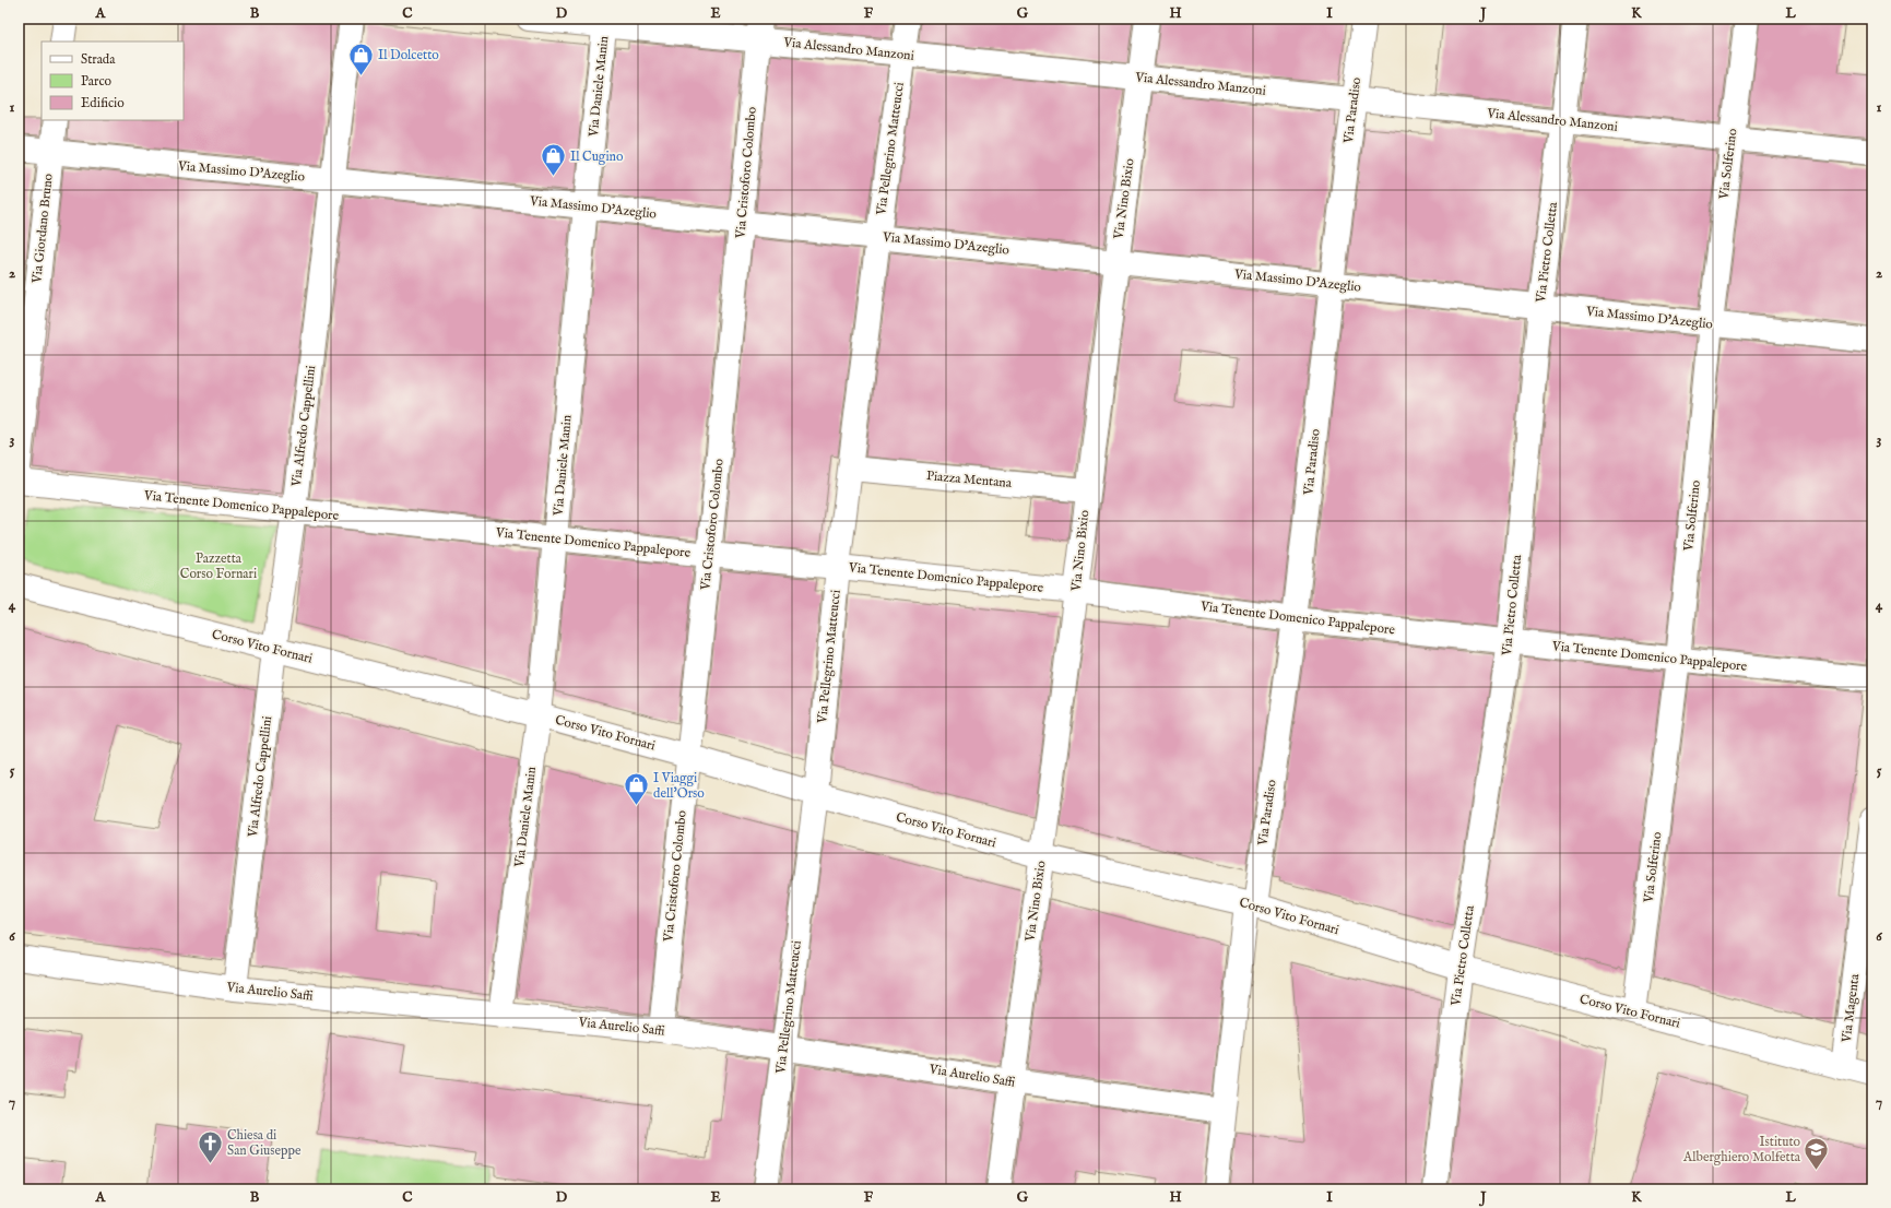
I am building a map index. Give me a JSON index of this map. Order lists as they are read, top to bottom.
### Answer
{
  "streets": {
    "street": [
      "Via Alessandro Manzoni",
      "Via Daniele Manin",
      "Via Paradiso",
      "Via Pellegrino Matteucci",
      "Via Solferino",
      "Via Massimo D'Azeglio",
      "Via Cristoforo Colombo",
      "Via Nino Bixio",
      "Via Giordano Bruno",
      "Via Pietro Colletta",
      "Via Alfredo Cappellini",
      "Piazza Mentana",
      "Via Tenente Domenico Pappalepore",
      "Corso Vito Fornari",
      "Via Aurelio Saffi",
      "Via Magenta"
    ]
  },
  "crossings": [
    ["Via Alessandro Manzoni", "Via Daniele Manin"],
    ["Via Alessandro Manzoni", "Via Paradiso"],
    ["Via Alessandro Manzoni", "Via Pellegrino Matteucci"],
    ["Via Alessandro Manzoni", "Via Solferino"],
    ["Via Alessandro Manzoni", "Via Cristoforo Colombo"],
    ["Via Alessandro Manzoni", "Via Nino Bixio"],
    ["Via Alessandro Manzoni", "Via Pietro Colletta"],
    ["Via Daniele Manin", "Via Massimo D'Azeglio"],
    ["Via Daniele Manin", "Via Tenente Domenico Pappalepore"],
    ["Via Daniele Manin", "Corso Vito Fornari"],
    ["Via Daniele Manin", "Via Aurelio Saffi"],
    ["Via Paradiso", "Via Massimo D'Azeglio"],
    ["Via Paradiso", "Via Tenente Domenico Pappalepore"],
    ["Via Paradiso", "Corso Vito Fornari"],
    ["Via Paradiso", "Via Aurelio Saffi"],
    ["Via Pellegrino Matteucci", "Via Massimo D'Azeglio"],
    ["Via Pellegrino Matteucci", "Piazza Mentana"],
    ["Via Pellegrino Matteucci", "Via Tenente Domenico Pappalepore"],
    ["Via Pellegrino Matteucci", "Corso Vito Fornari"],
    ["Via Pellegrino Matteucci", "Via Aurelio Saffi"],
    ["Via Solferino", "Via Massimo D'Azeglio"],
    ["Via Solferino", "Via Tenente Domenico Pappalepore"],
    ["Via Solferino", "Corso Vito Fornari"],
    ["Via Massimo D'Azeglio", "Via Cristoforo Colombo"],
    ["Via Massimo D'Azeglio", "Via Nino Bixio"],
    ["Via Massimo D'Azeglio", "Via Giordano Bruno"],
    ["Via Massimo D'Azeglio", "Via Pietro Colletta"],
    ["Via Massimo D'Azeglio", "Via Alfredo Cappellini"],
    ["Via Cristoforo Colombo", "Via Tenente Domenico Pappalepore"],
    ["Via Cristoforo Colombo", "Corso Vito Fornari"],
    ["Via Cristoforo Colombo", "Via Aurelio Saffi"],
    ["Via Nino Bixio", "Piazza Mentana"],
    ["Via Nino Bixio", "Via Tenente Domenico Pappalepore"],
    ["Via Nino Bixio", "Corso Vito Fornari"],
    ["Via Nino Bixio", "Via Aurelio Saffi"],
    ["Via Pietro Colletta", "Via Tenente Domenico Pappalepore"],
    ["Via Pietro Colletta", "Corso Vito Fornari"],
    ["Via Alfredo Cappellini", "Via Tenente Domenico Pappalepore"],
    ["Via Alfredo Cappellini", "Corso Vito Fornari"],
    ["Via Alfredo Cappellini", "Via Aurelio Saffi"],
    ["Corso Vito Fornari", "Via Magenta"]
  ],
  "parks": ["Pazzetta Corso Fornari"],
  "places": {
    "shop": ["Il Dolcetto", "Il Cugino", "I Viaggi dell'Orso"],
    "church": ["Chiesa di San Giuseppe"],
    "school or university": ["Istituto Alberghiero Molfetta"]
  },
  "legend": ["Strada", "Parco", "Edificio"],
  "grid": {
    "columns": [
      "A",
      "B",
      "C",
      "D",
      "E",
      "F",
      "G",
      "H",
      "I",
      "J",
      "K",
      "L"
    ],
    "rows": [
      "1",
      "2",
      "3",
      "4",
      "5",
      "6",
      "7"
    ]
  }
}
